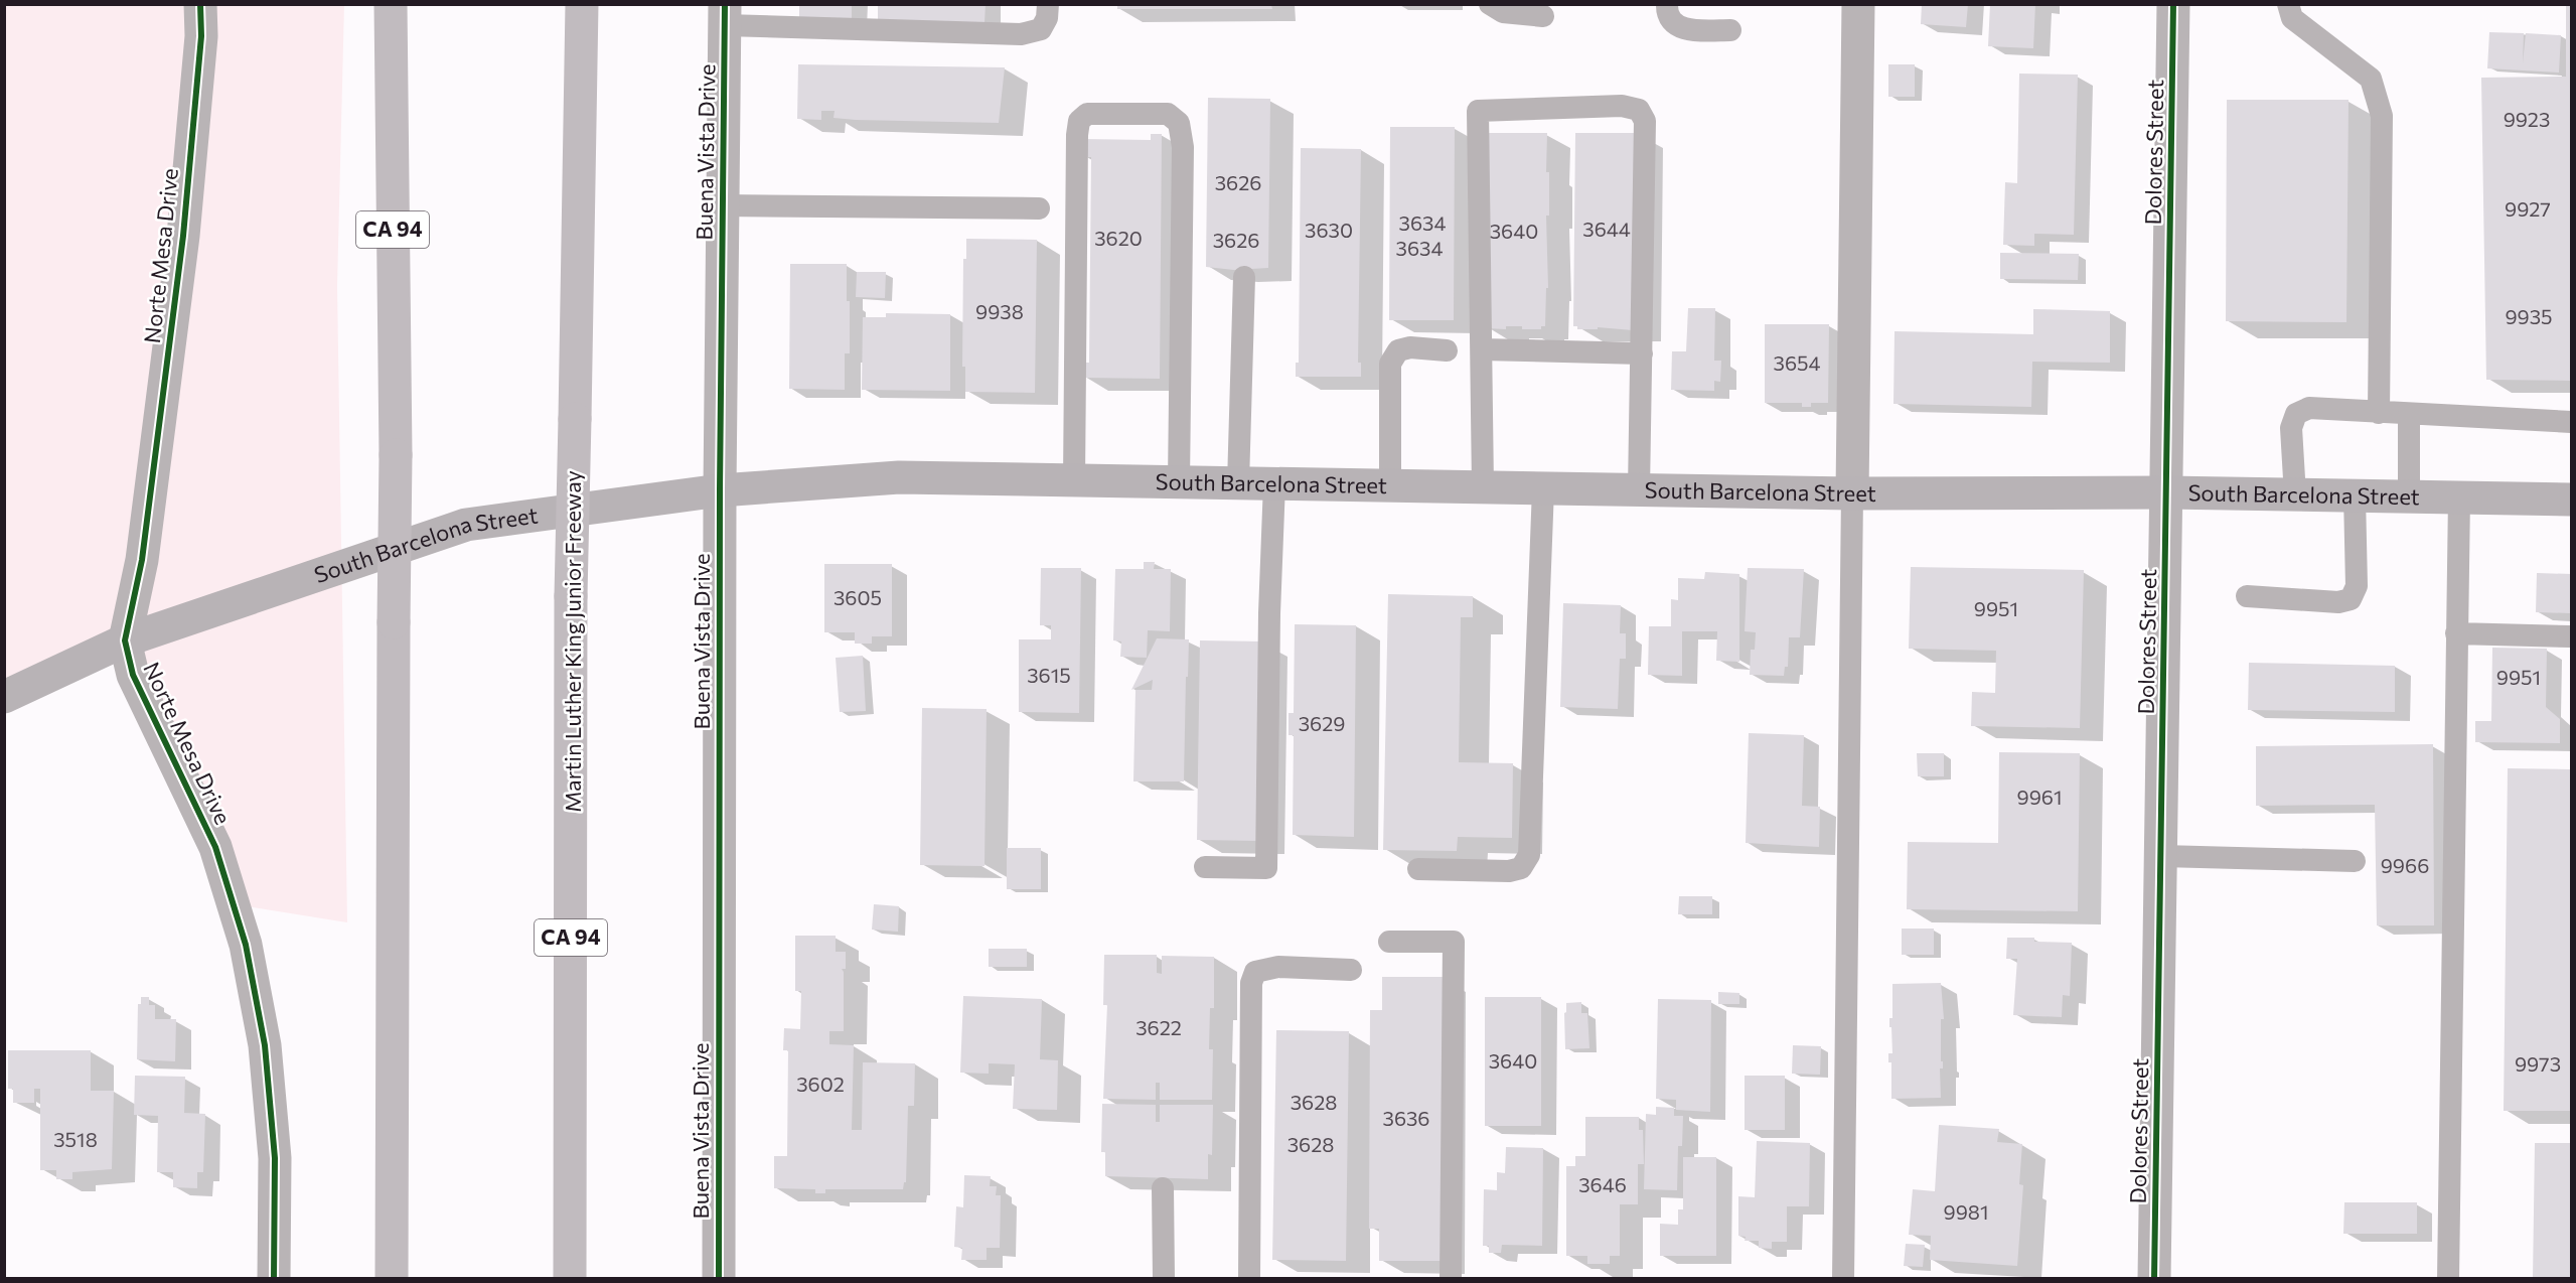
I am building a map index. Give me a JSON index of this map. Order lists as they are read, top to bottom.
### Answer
{
  "streets": {
    "highway": ["CA 94", "Martin Luther King Junior Freeway"],
    "main road": ["South Barcelona Street"],
    "street": ["Buena Vista Drive", "Dolores Street", "Norte Mesa Drive"]
  },
  "crossings": [
    ["Buena Vista Drive", "South Barcelona Street"],
    ["Dolores Street", "South Barcelona Street"],
    ["Norte Mesa Drive", "South Barcelona Street"]
  ],
  "house_numbers": [
    "9923",
    "3626",
    "9927",
    "3634",
    "3644",
    "3630",
    "3640",
    "3620",
    "3626",
    "3634",
    "9938",
    "9935",
    "3654",
    "3605",
    "9951",
    "3615",
    "9951",
    "3629",
    "9961",
    "9966",
    "3622",
    "3640",
    "9973",
    "3602",
    "3628",
    "3636",
    "3518",
    "3628",
    "3646",
    "9981"
  ]
}
